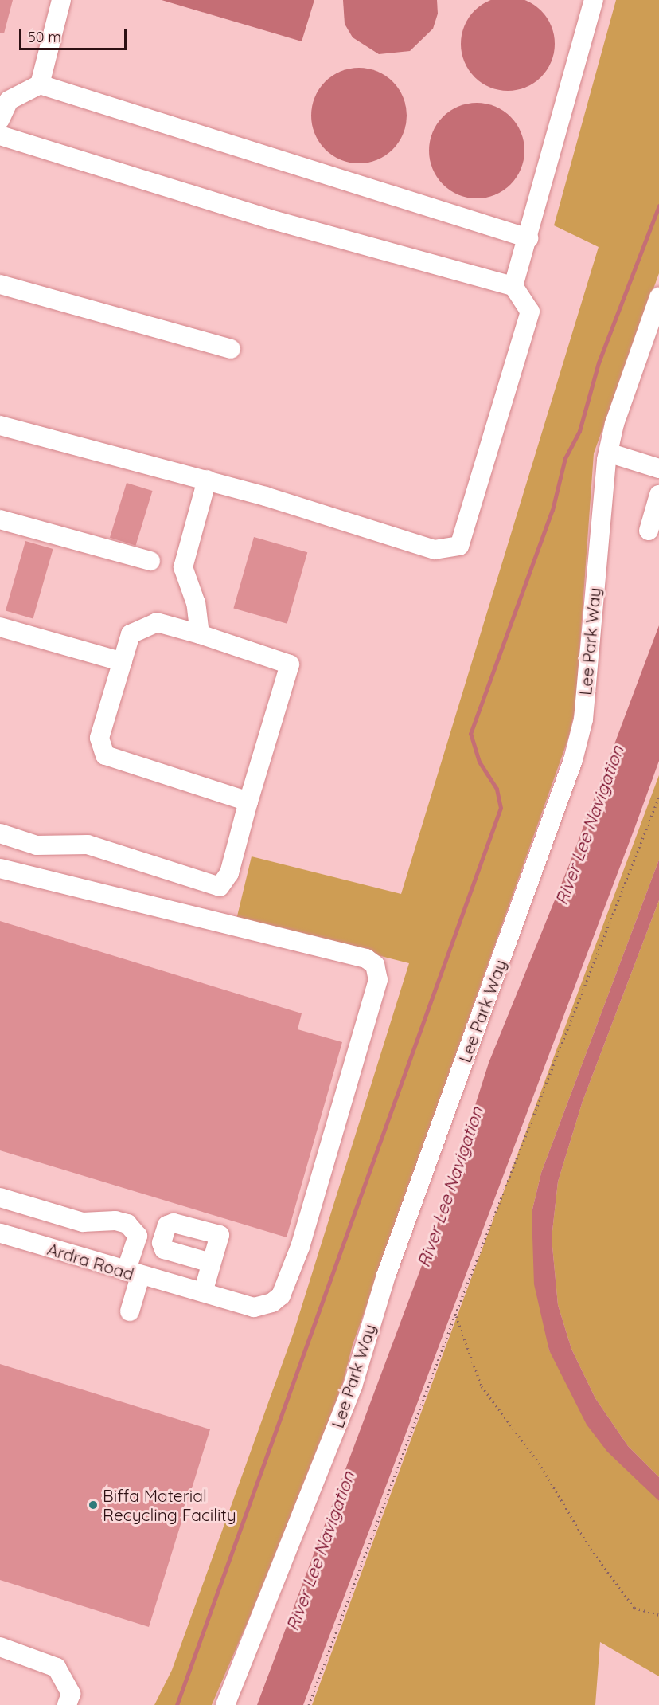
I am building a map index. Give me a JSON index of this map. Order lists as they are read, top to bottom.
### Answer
{
  "streets": {
    "street": ["Lee Park Way", "Ardra Road"]
  },
  "water": ["River Lee Navigation"],
  "places": ["Biffa Material Recycling Facility"],
  "scale_bar": "50 m"
}
